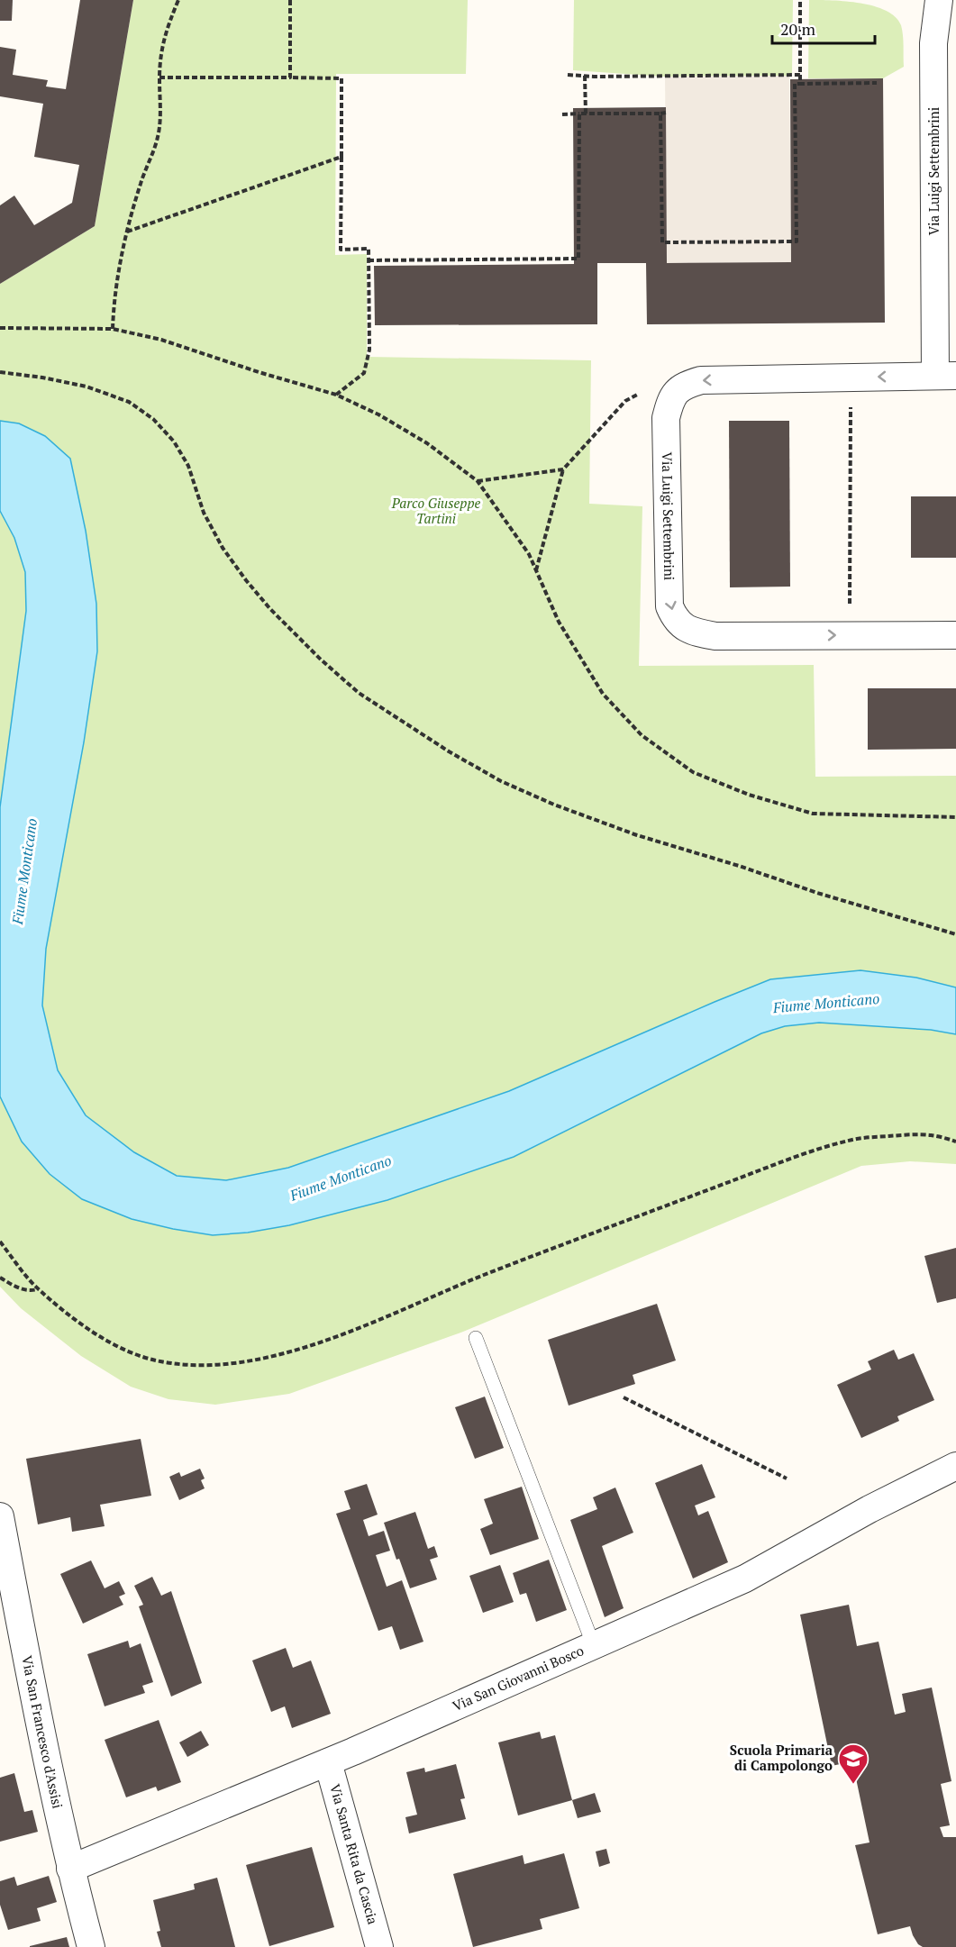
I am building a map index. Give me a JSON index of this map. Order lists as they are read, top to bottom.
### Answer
{
  "streets": {
    "street": [
      "Via Luigi Settembrini",
      "Via San Giovanni Bosco",
      "Via San Francesco d'Assisi",
      "Via Santa Rita da Cascia"
    ]
  },
  "crossings": [
    ["Via San Giovanni Bosco", "Via San Francesco d'Assisi"],
    ["Via San Giovanni Bosco", "Via Santa Rita da Cascia"]
  ],
  "water": ["Fiume Monticano"],
  "parks": ["Parco Giuseppe Tartini"],
  "places": {
    "school or university": ["Scuola Primaria di Campolongo"]
  },
  "scale_bar": "20 m"
}
